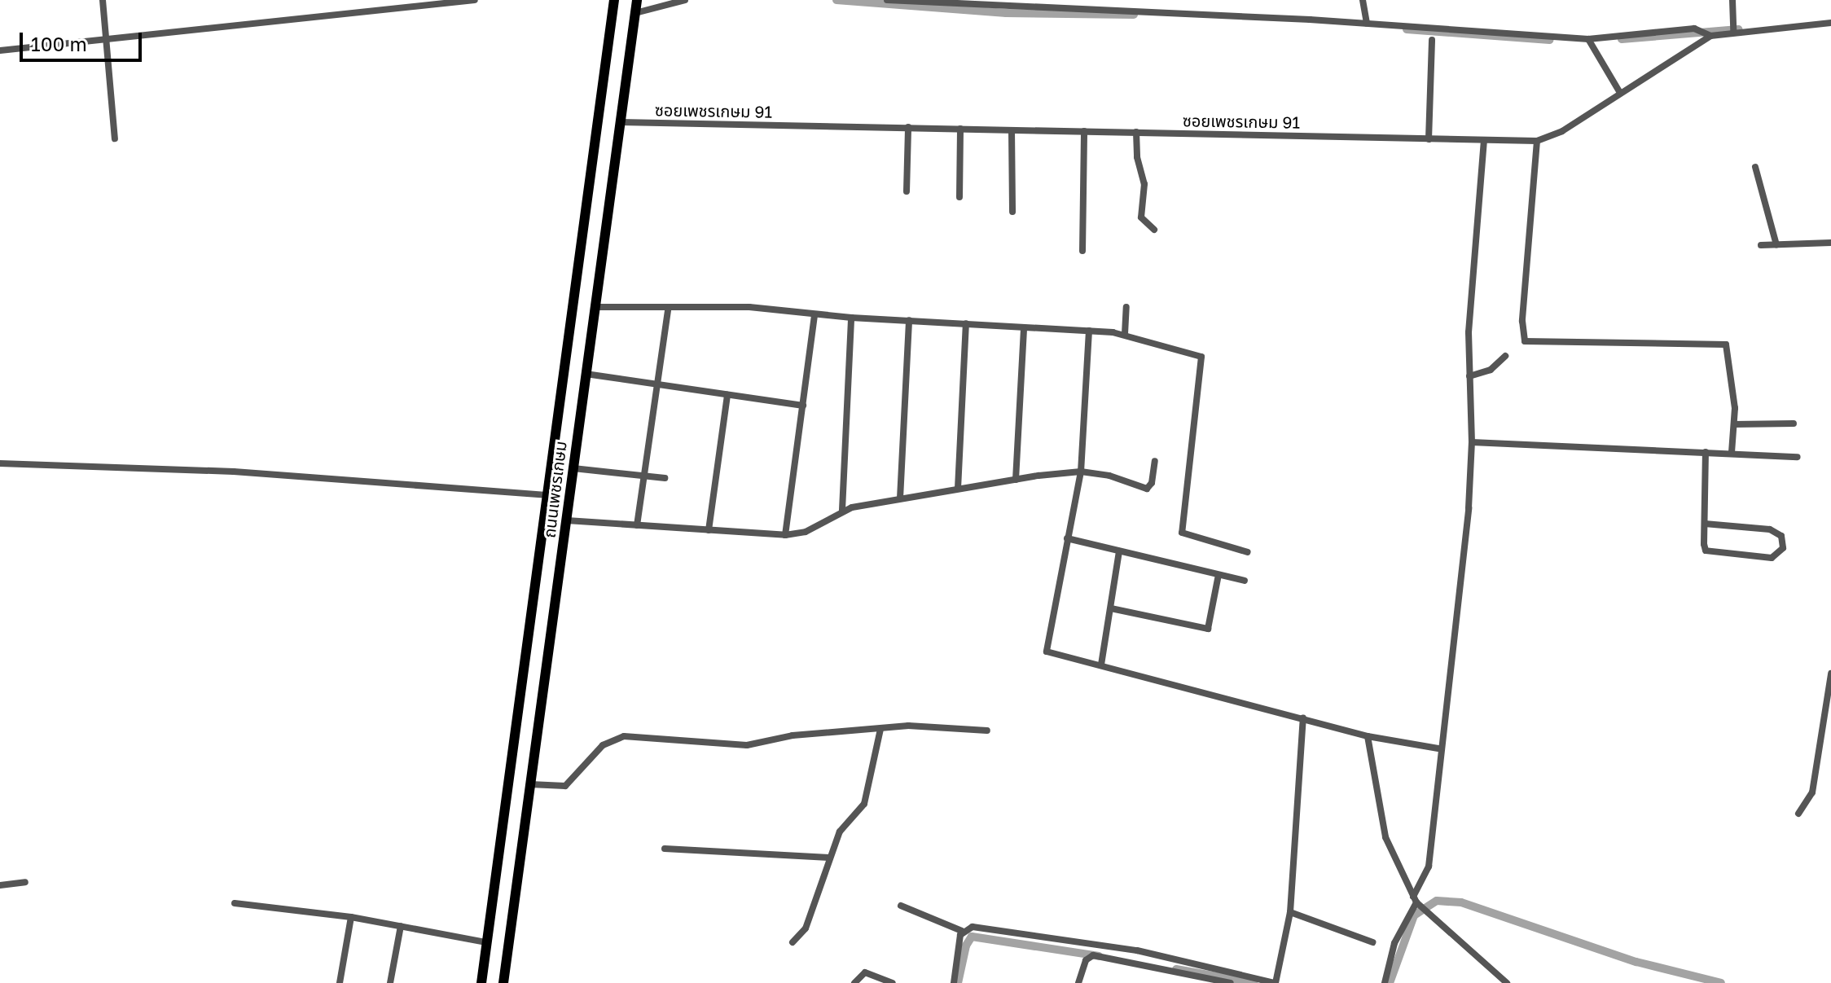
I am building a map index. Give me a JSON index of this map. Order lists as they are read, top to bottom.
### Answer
{
  "streets": {
    "main road": ["ถนนเพชรเกษม"],
    "street": ["ซอยเพชรเกษม 91"]
  },
  "crossings": [
    ["ซอยเพชรเกษม 91", "ถนนเพชรเกษม"]
  ],
  "scale_bar": "100 m"
}
